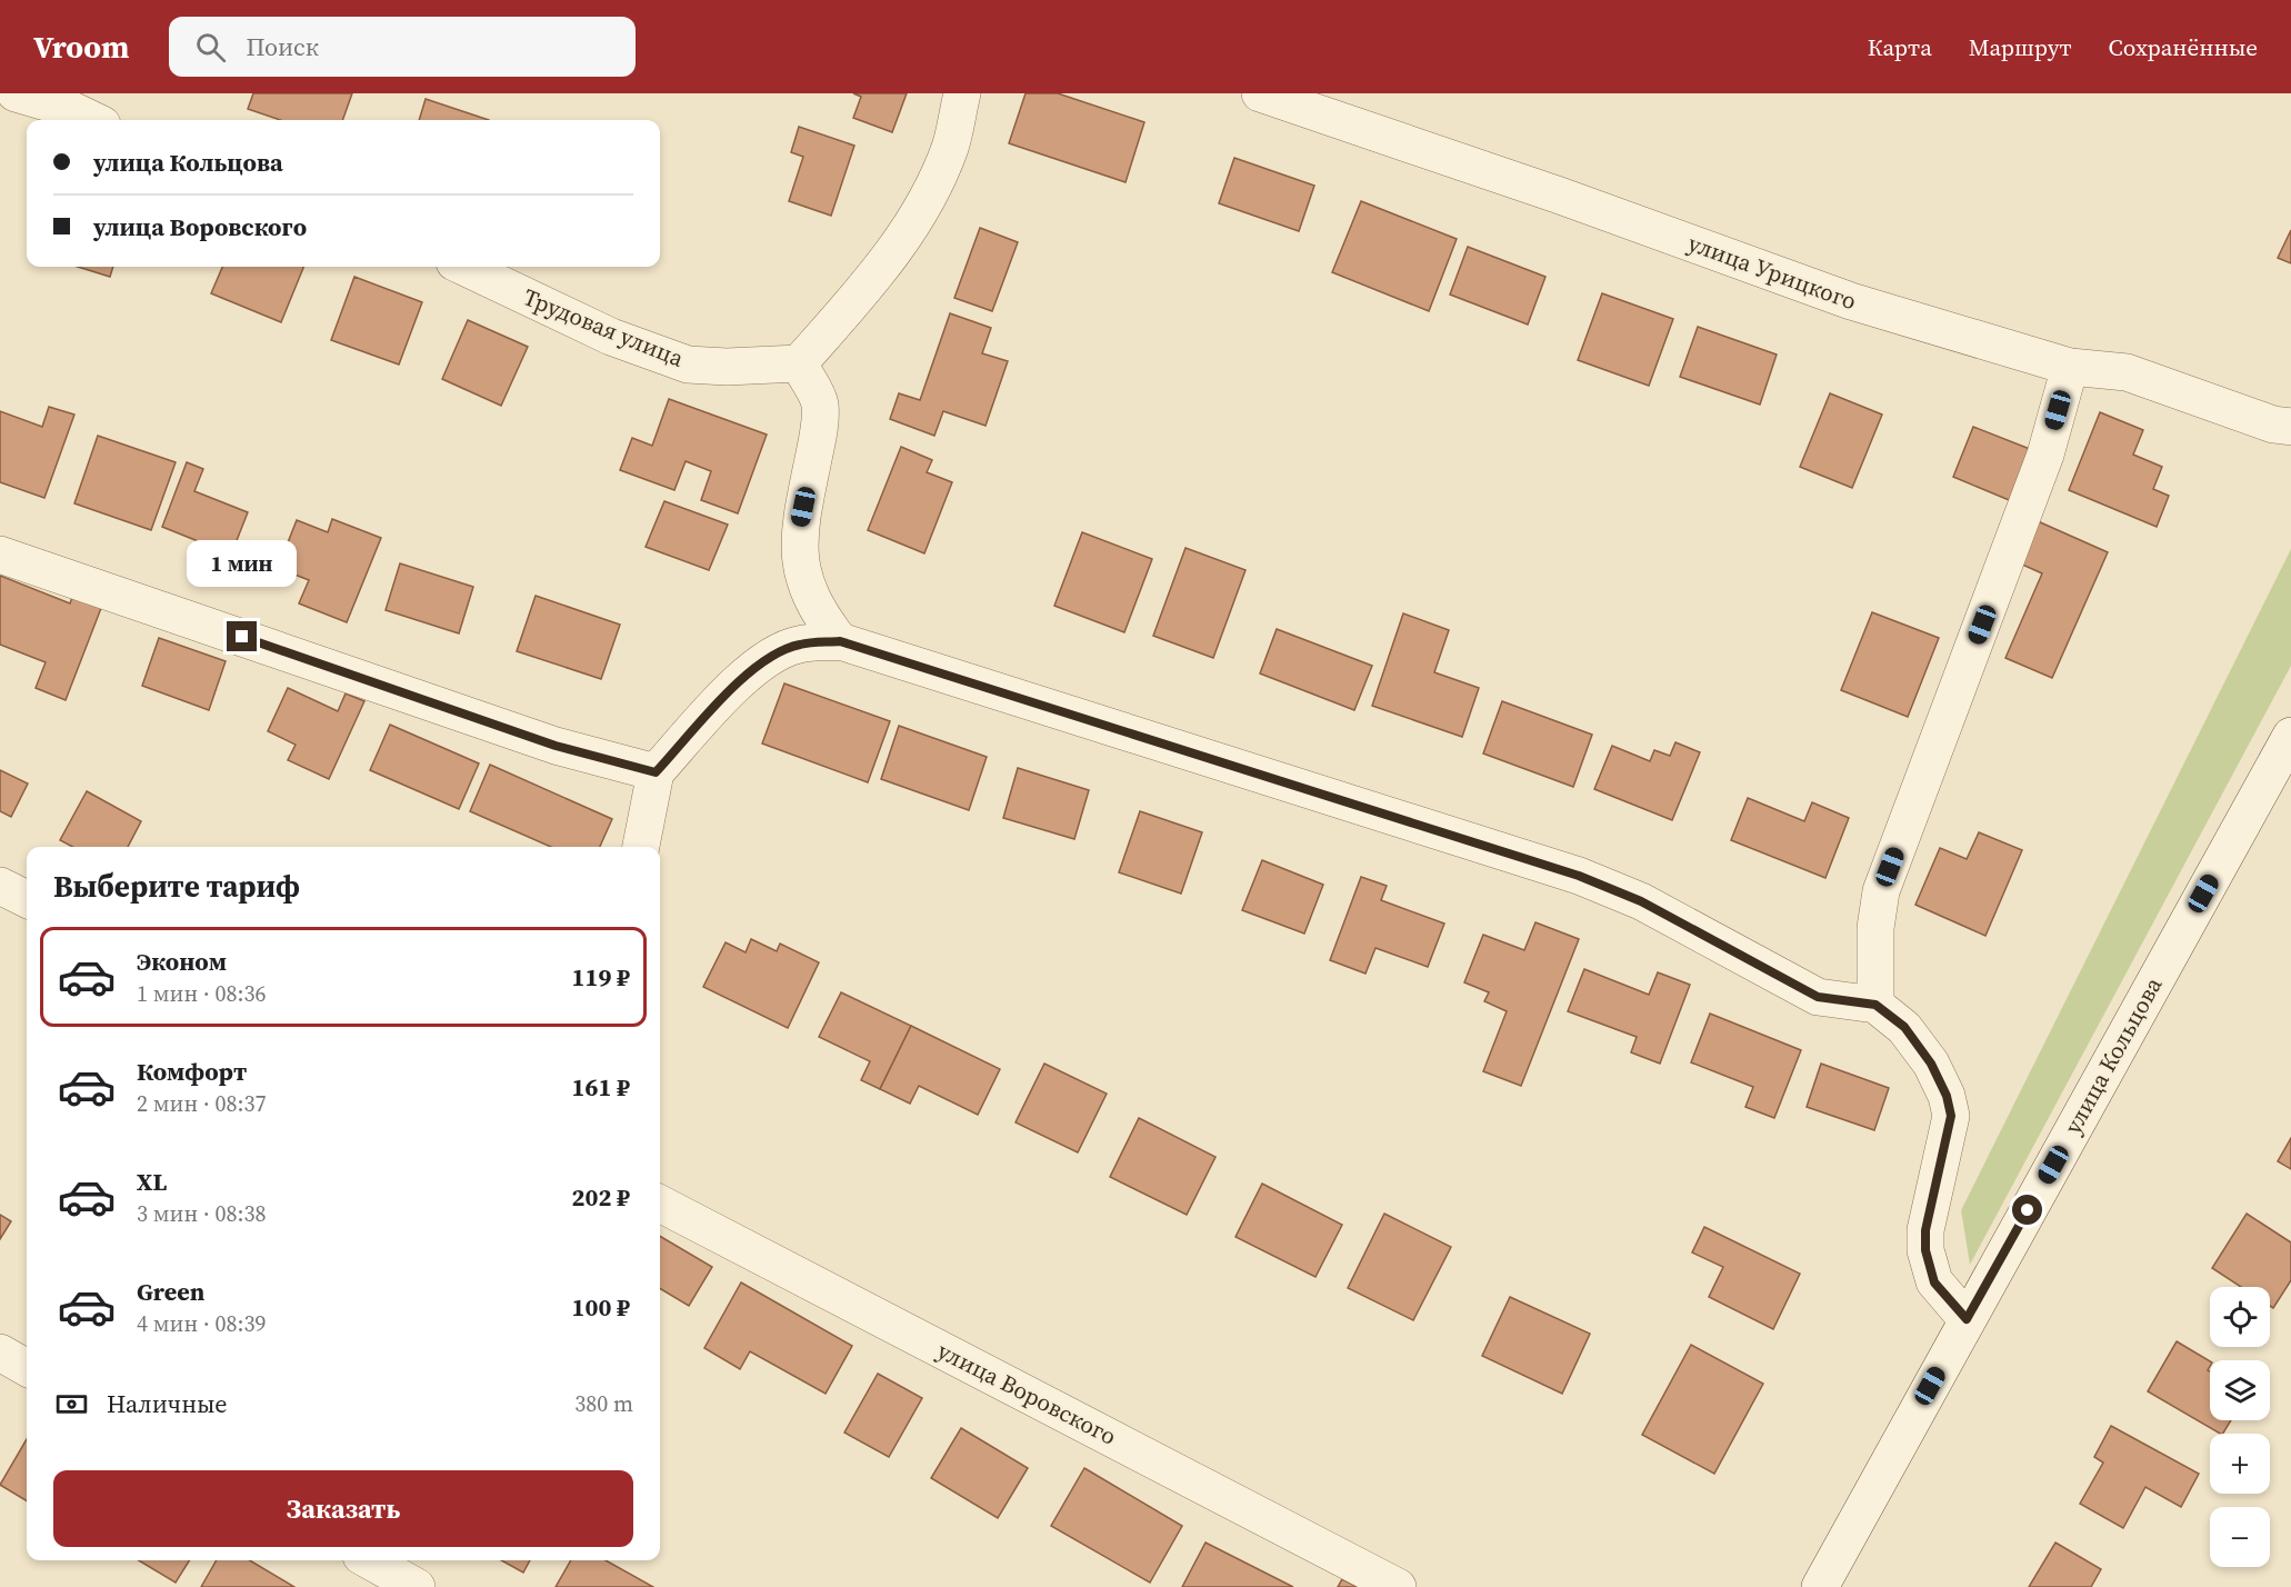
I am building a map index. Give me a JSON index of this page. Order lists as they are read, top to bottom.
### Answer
{
  "streets": {
    "street": [
      "улица Урицкого",
      "Трудовая улица",
      "улица Кольцова",
      "улица Воровского"
    ]
  },
  "page": {
    "header": "Vroom",
    "search": "Поиск",
    "nav": ["Карта", "Маршрут", "Сохранённые"],
    "banner": ["улица Кольцова", "улица Воровского"],
    "bubble": "1 мин",
    "heading": "Выберите тариф",
    "list": [
      {
        "name": "Эконом",
        "note": "1 мин · 08:36",
        "value": "119 ₽"
      },
      {
        "name": "Комфорт",
        "note": "2 мин · 08:37",
        "value": "161 ₽"
      },
      {
        "name": "XL",
        "note": "3 мин · 08:38",
        "value": "202 ₽"
      },
      {
        "name": "Green",
        "note": "4 мин · 08:39",
        "value": "100 ₽"
      }
    ],
    "map_buttons": ["+", "−"],
    "pay": ["Наличные", "380 m"],
    "buttons": "Заказать"
  }
}
